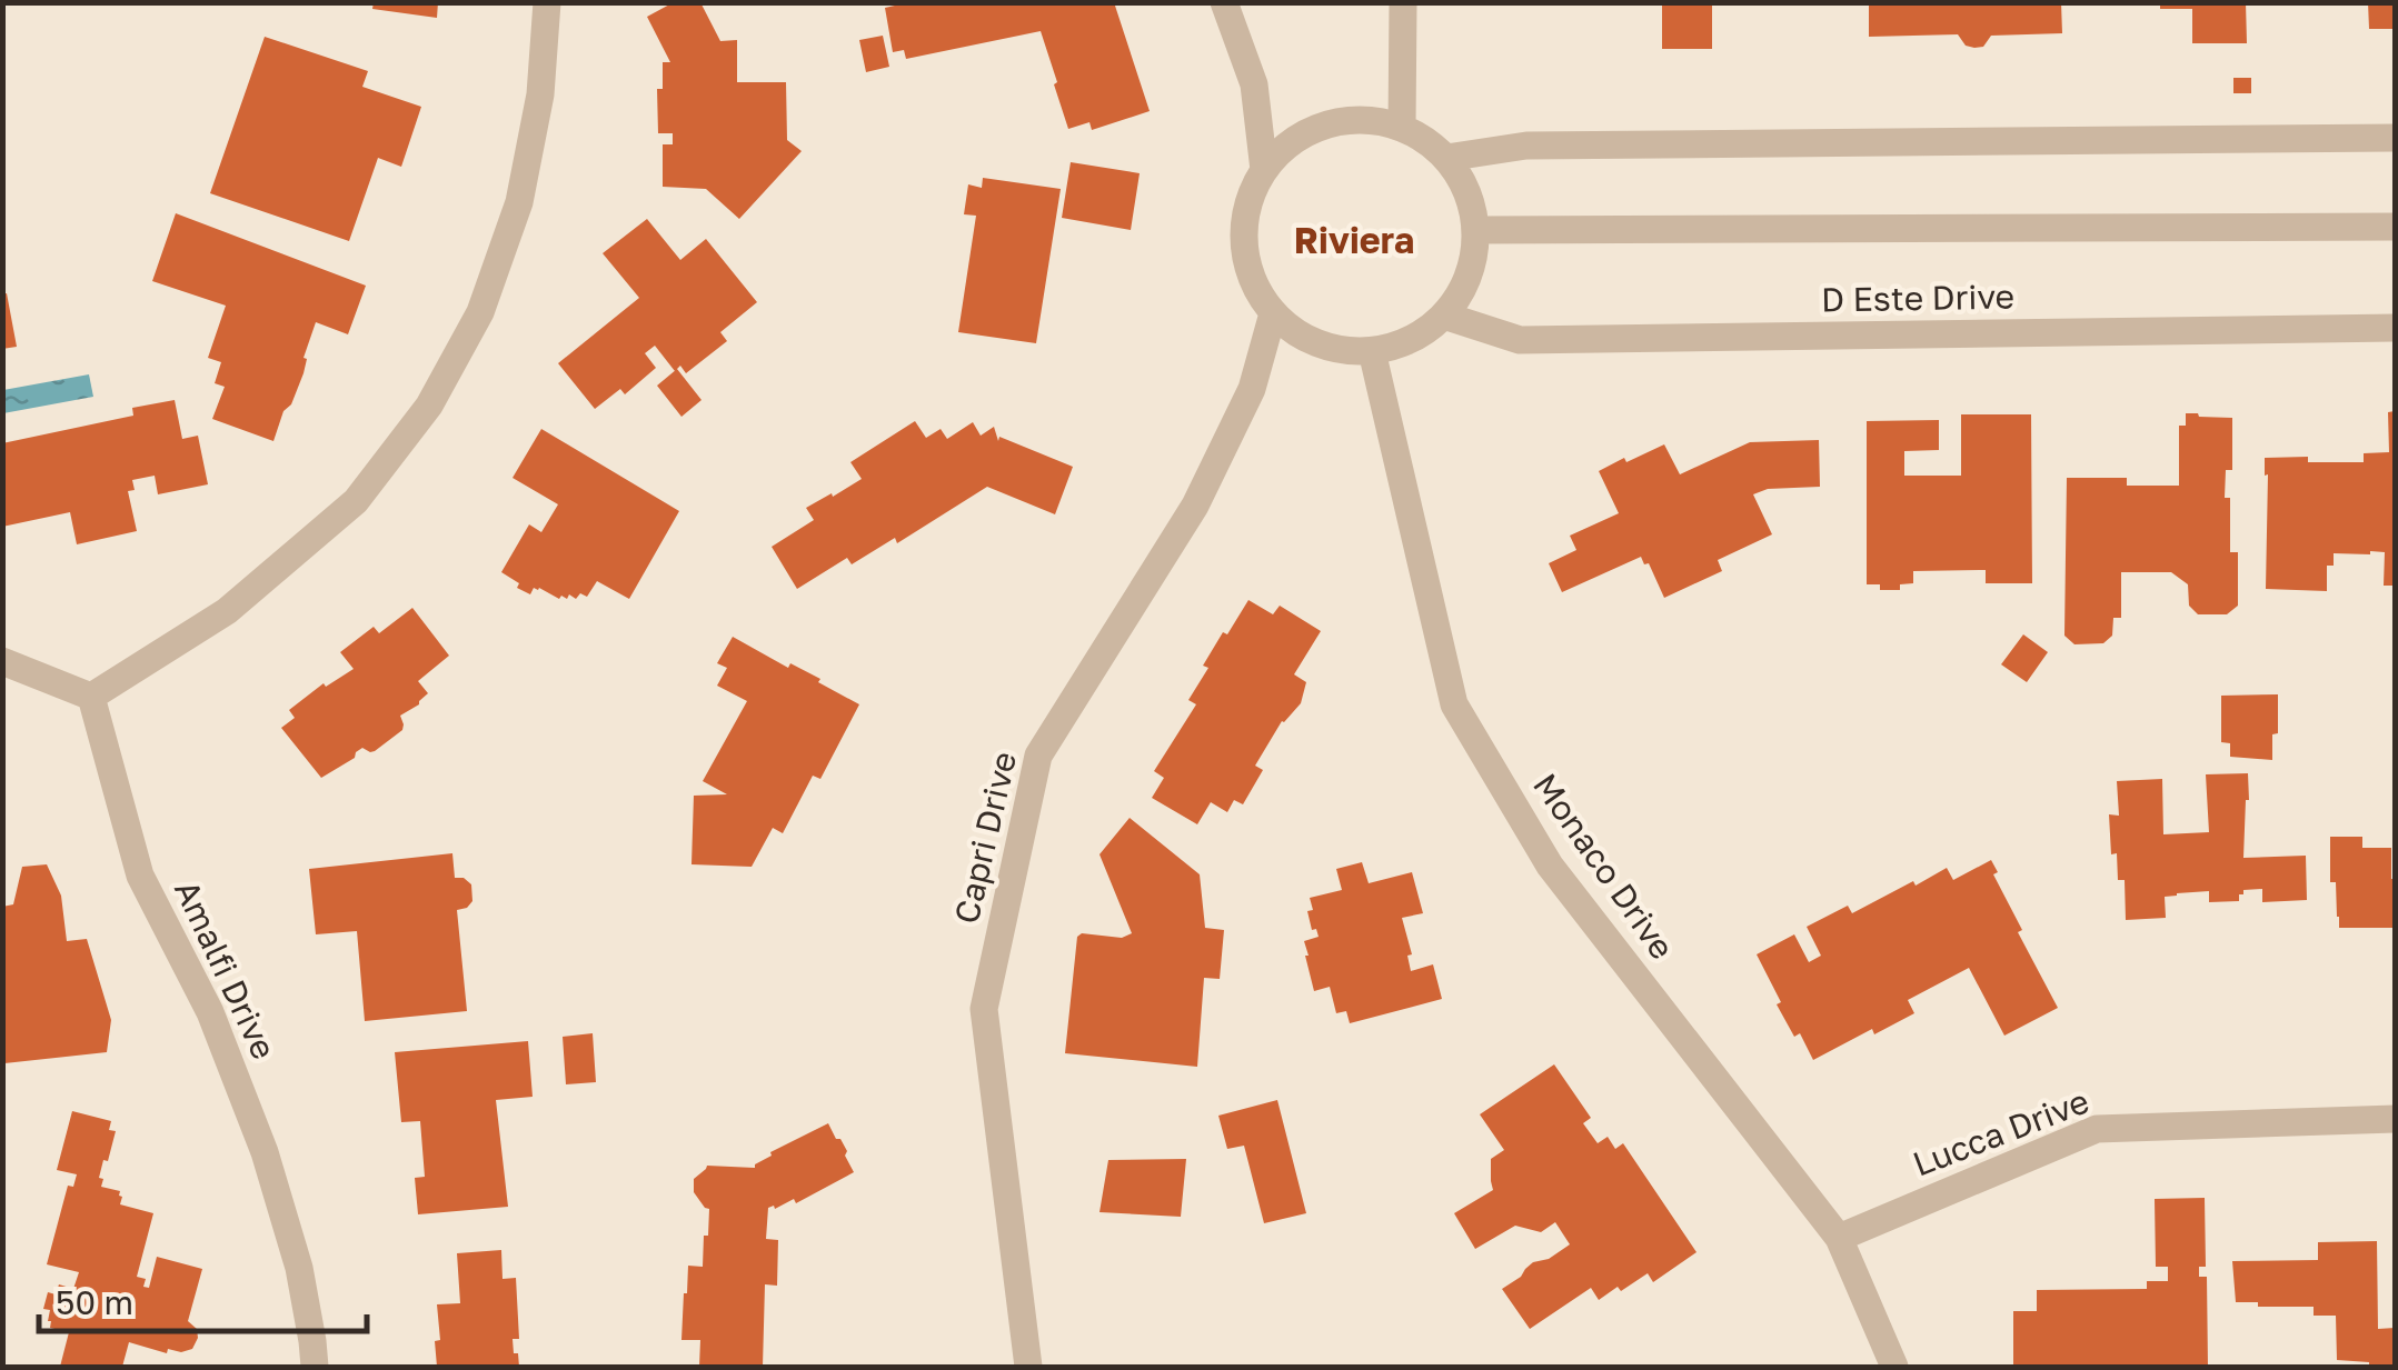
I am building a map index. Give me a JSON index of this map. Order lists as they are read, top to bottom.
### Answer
{
  "streets": {
    "street": [
      "D Este Drive",
      "Capri Drive",
      "Monaco Drive",
      "Amalfi Drive",
      "Lucca Drive"
    ]
  },
  "crossings": [
    ["D Este Drive", "Capri Drive"],
    ["D Este Drive", "Monaco Drive"],
    ["Capri Drive", "Monaco Drive"],
    ["Monaco Drive", "Lucca Drive"]
  ],
  "districts": ["Riviera"],
  "scale_bar": "50 m"
}
